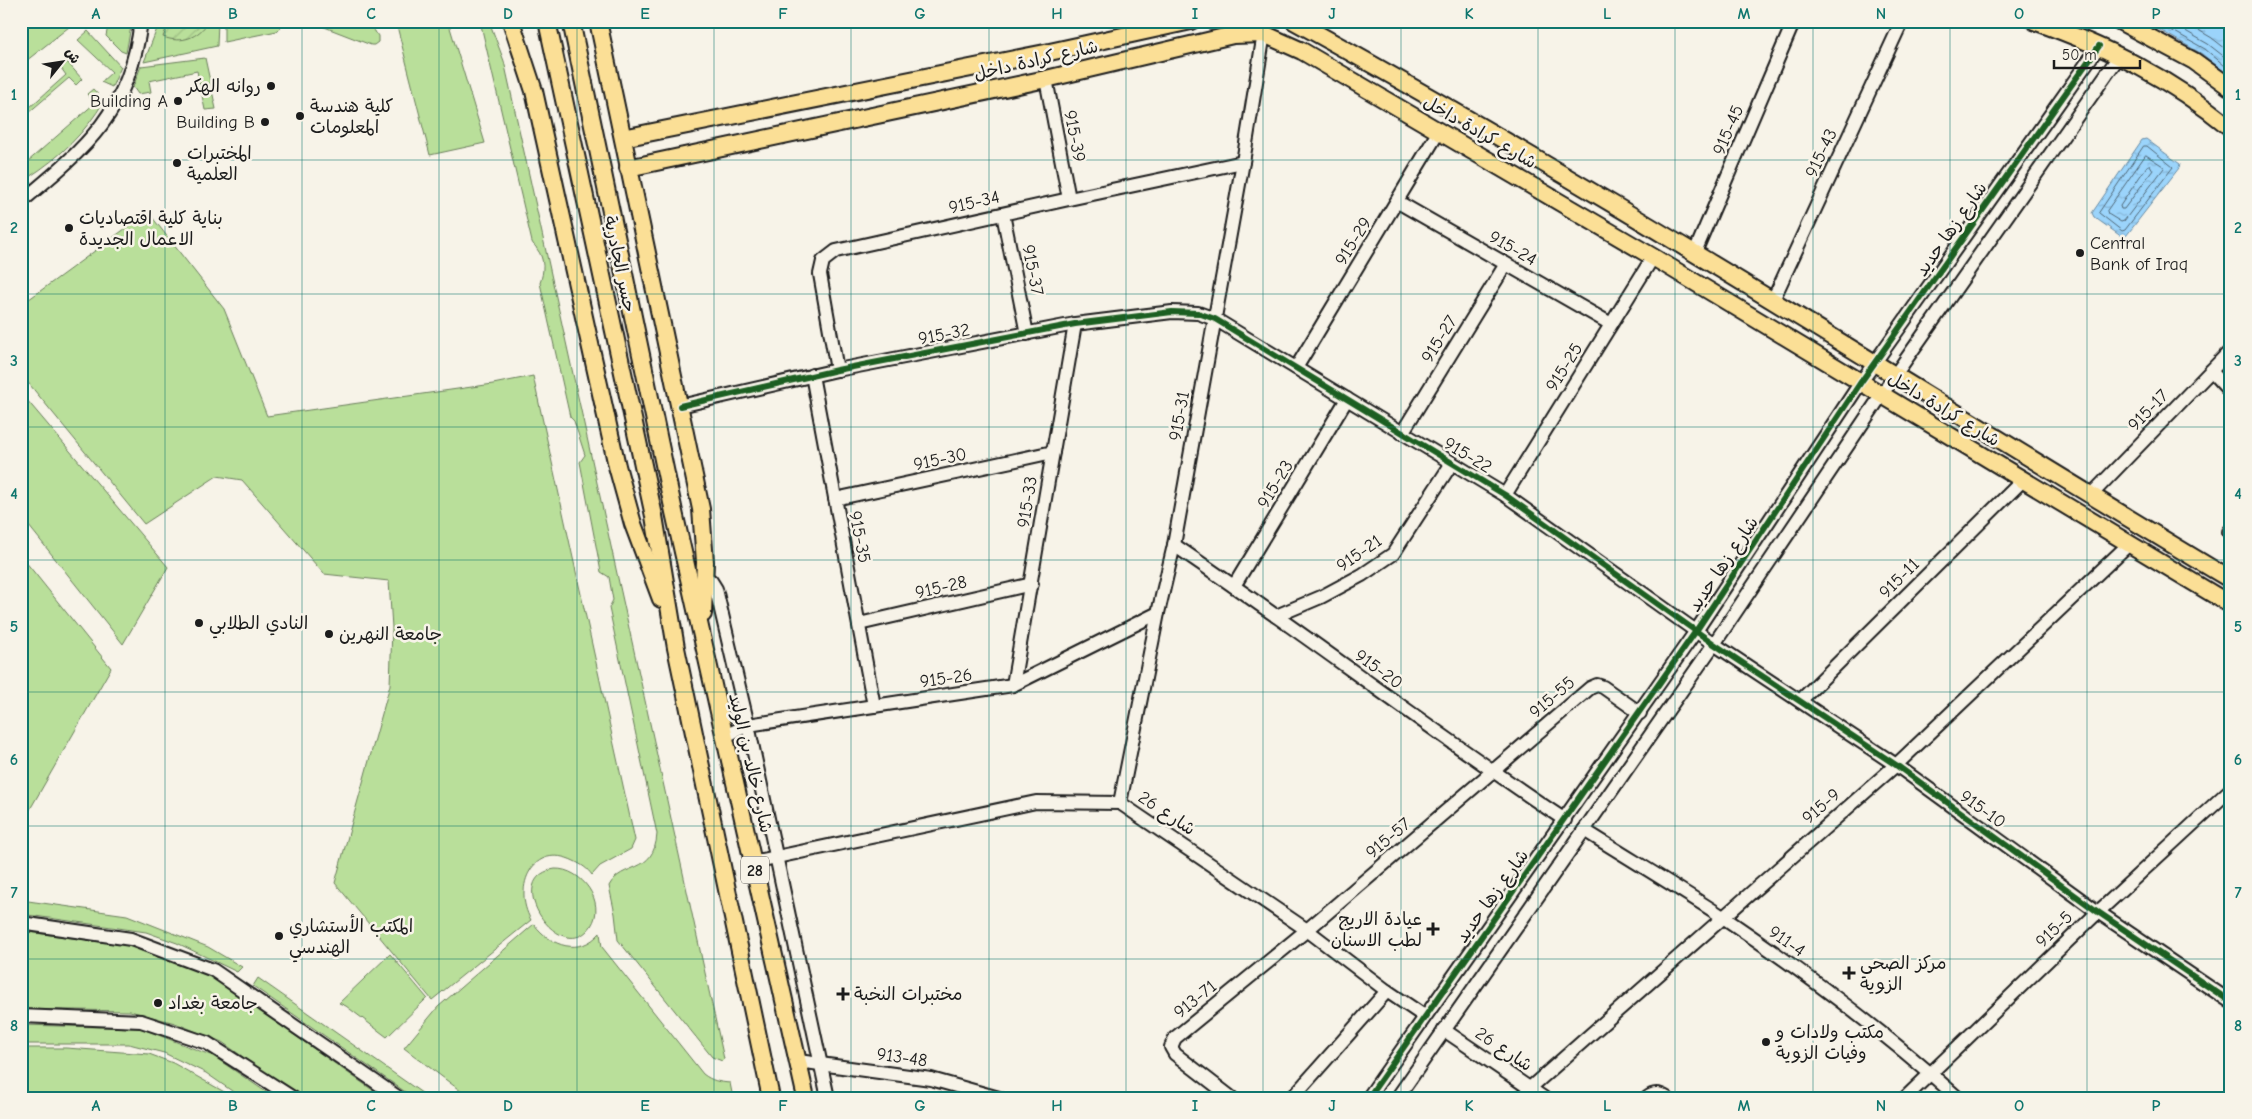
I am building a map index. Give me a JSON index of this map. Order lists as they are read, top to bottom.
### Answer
{
  "streets": {
    "main road": [
      "شارع كرادة داخل",
      "جسر الجادرية",
      "شارع خالد بن الوليد",
      "28"
    ],
    "street": [
      "915-45",
      "915-39",
      "915-43",
      "915-34",
      "شارع زها حديد",
      "915-29",
      "915-24",
      "915-37",
      "915-32",
      "915-27",
      "915-25",
      "915-17",
      "915-31",
      "915-22",
      "915-30",
      "915-23",
      "915-33",
      "915-35",
      "915-21",
      "915-11",
      "915-28",
      "915-20",
      "915-26",
      "915-55",
      "915-9",
      "915-10",
      "شارع 26",
      "915-57",
      "915-5",
      "911-4",
      "913-71",
      "913-48"
    ]
  },
  "crossings": [
    ["شارع كرادة داخل", "915-45"],
    ["شارع كرادة داخل", "915-39"],
    ["شارع كرادة داخل", "915-43"],
    ["شارع كرادة داخل", "شارع زها حديد"],
    ["شارع كرادة داخل", "915-29"],
    ["شارع كرادة داخل", "915-25"],
    ["شارع كرادة داخل", "915-17"],
    ["شارع كرادة داخل", "915-31"],
    ["شارع كرادة داخل", "915-11"],
    ["شارع كرادة داخل", "915-9"],
    ["915-39", "915-34"],
    ["915-34", "915-37"],
    ["915-34", "915-32"],
    ["915-34", "915-31"],
    ["شارع زها حديد", "915-22"],
    ["شارع زها حديد", "915-20"],
    ["شارع زها حديد", "915-55"],
    ["شارع زها حديد", "915-10"],
    ["شارع زها حديد", "شارع 26"],
    ["شارع زها حديد", "911-4"],
    ["915-29", "915-24"],
    ["915-29", "915-22"],
    ["915-24", "915-27"],
    ["915-24", "915-25"],
    ["جسر الجادرية", "شارع خالد بن الوليد"],
    ["جسر الجادرية", "28"],
    ["915-37", "915-32"],
    ["915-32", "915-31"],
    ["915-32", "915-22"],
    ["915-32", "915-33"],
    ["915-32", "915-35"],
    ["915-27", "915-22"],
    ["915-25", "915-22"],
    ["915-31", "915-22"],
    ["915-31", "915-20"],
    ["915-31", "915-26"],
    ["915-31", "شارع 26"],
    ["915-22", "915-23"],
    ["915-22", "915-21"],
    ["915-22", "915-10"],
    ["915-30", "915-33"],
    ["915-30", "915-35"],
    ["915-23", "915-20"],
    ["915-33", "915-28"],
    ["915-33", "915-26"],
    ["915-35", "915-28"],
    ["915-35", "915-26"],
    ["915-21", "915-20"],
    ["915-11", "915-10"],
    ["915-20", "915-55"],
    ["915-20", "915-57"],
    ["915-26", "شارع خالد بن الوليد"],
    ["915-55", "915-57"],
    ["شارع خالد بن الوليد", "شارع 26"],
    ["شارع خالد بن الوليد", "913-48"],
    ["915-9", "915-10"],
    ["915-9", "شارع 26"],
    ["915-9", "911-4"],
    ["915-10", "915-5"],
    ["شارع 26", "915-57"],
    ["شارع 26", "913-71"],
    ["915-57", "913-71"],
    ["915-5", "911-4"]
  ],
  "places": {
    "other": [
      "روانه الهكر",
      "Building A",
      "كلية هندسة المعلومات",
      "Building B",
      "المختبرات العلمية",
      "بناية كلية اقتصاديات الاعمال الجديدة",
      "Central Bank of Iraq",
      "النادي الطلابي",
      "جامعة النهرين",
      "المكتب الأستشاري الهندسي",
      "جامعة بغداد",
      "مكتب ولادات و وفيات الزوية"
    ],
    "health": ["عيادة الاريج لطب الاسنان", "مركز الصحي الزوية", "مختبرات النخبة"]
  },
  "scale_bar": "50 m",
  "north": "top right",
  "grid": {
    "columns": [
      "A",
      "B",
      "C",
      "D",
      "E",
      "F",
      "G",
      "H",
      "I",
      "J",
      "K",
      "L",
      "M",
      "N",
      "O",
      "P"
    ],
    "rows": [
      "1",
      "2",
      "3",
      "4",
      "5",
      "6",
      "7",
      "8"
    ]
  }
}
